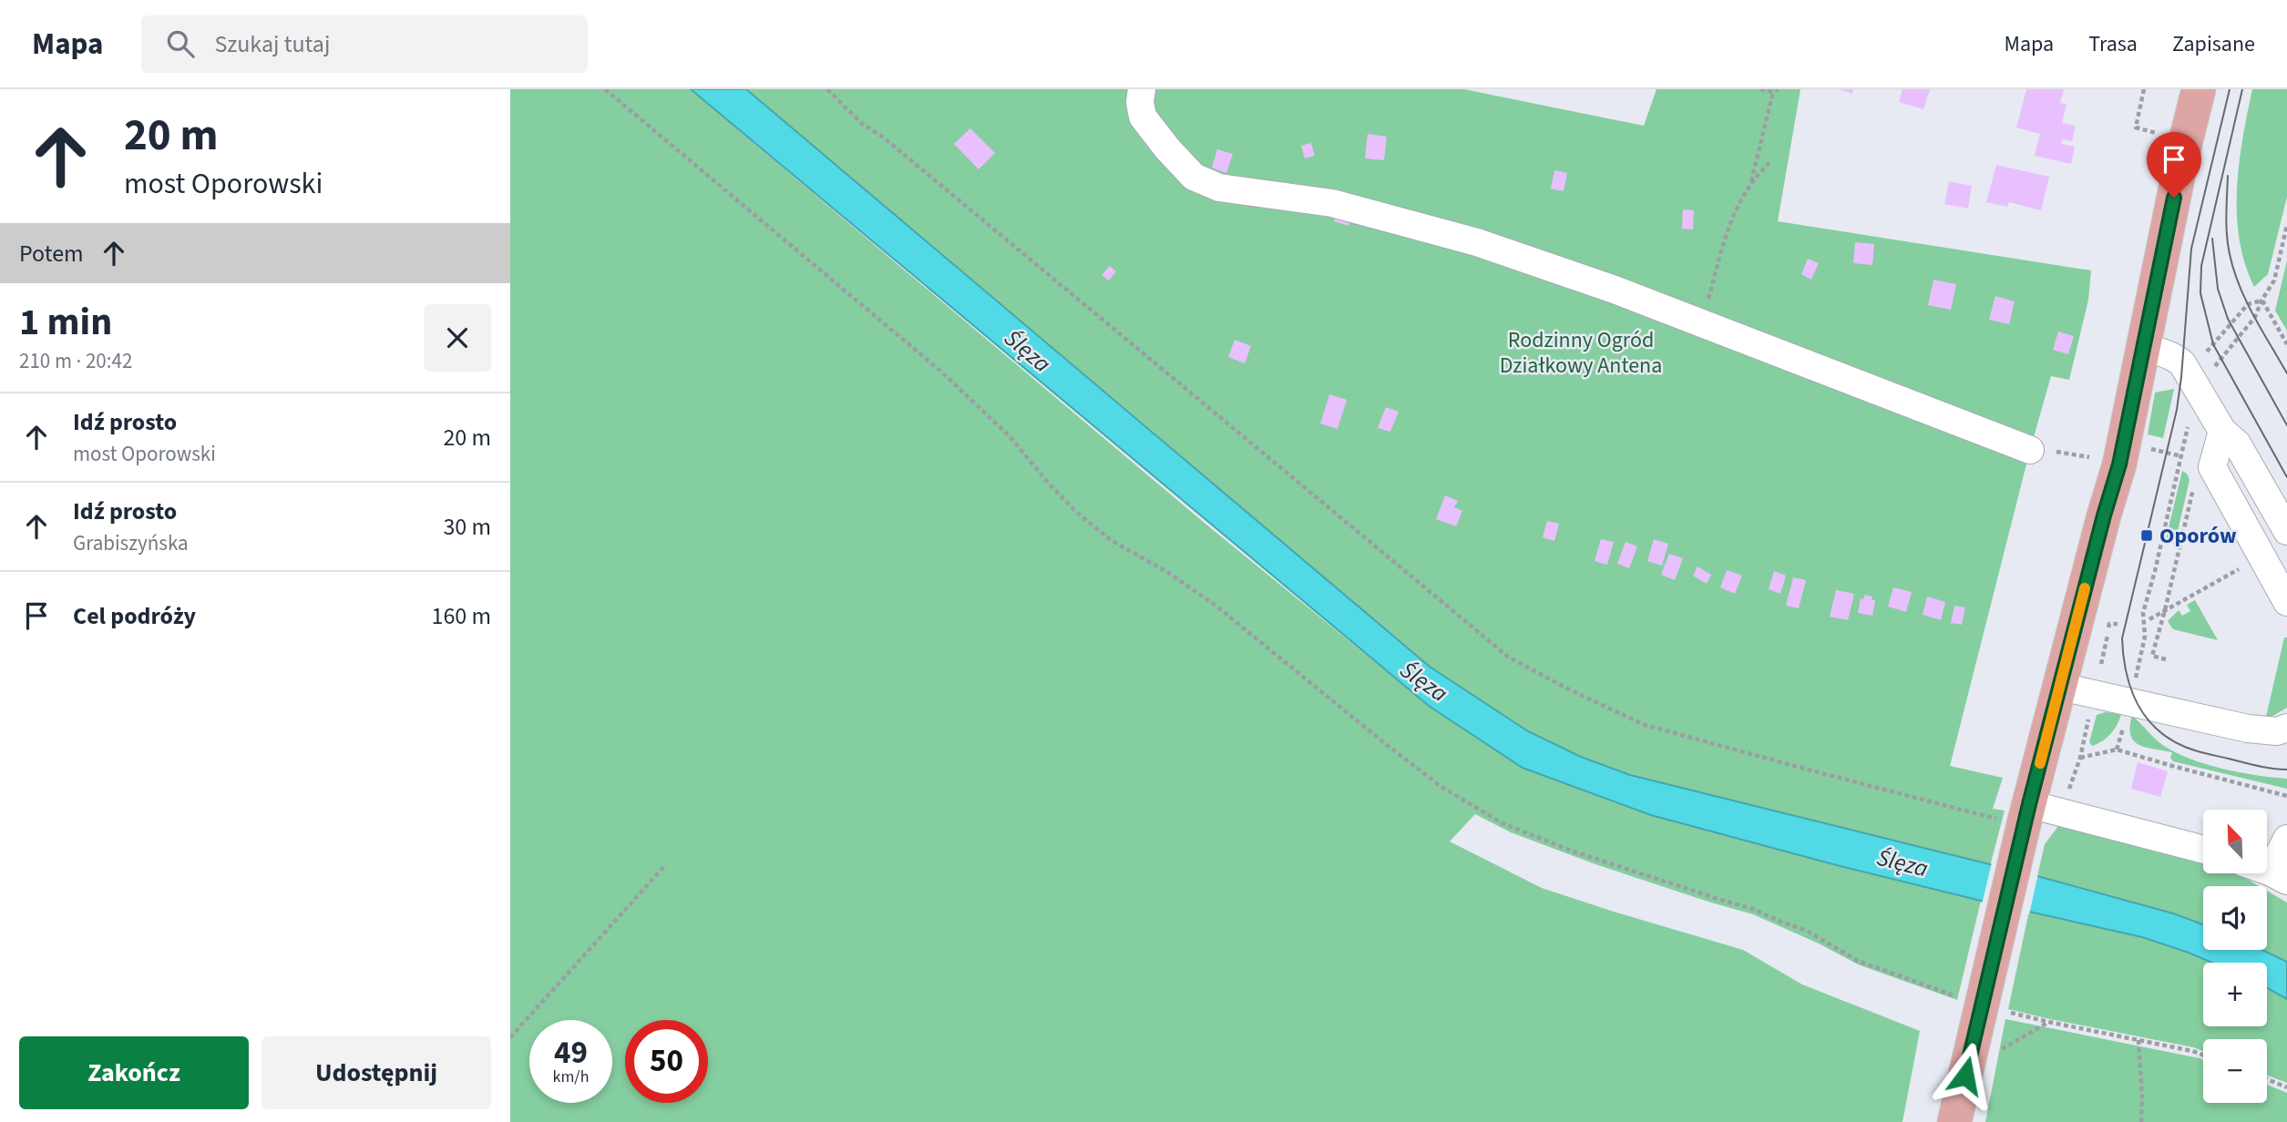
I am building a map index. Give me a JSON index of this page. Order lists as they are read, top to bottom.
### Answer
{
  "water": ["Ślęza"],
  "parks": ["Rodzinny Ogród Działkowy Antena"],
  "places": {
    "transit": ["Oporów"]
  },
  "north": "top left",
  "page": {
    "header": "Mapa",
    "search": "Szukaj tutaj",
    "nav": ["Mapa", "Trasa", "Zapisane"],
    "turn": ["20 m", "most Oporowski"],
    "then": "Potem",
    "heading": ["1 min", "210 m · 20:42"],
    "list": [
      {
        "name": "Idź prosto",
        "note": "most Oporowski",
        "value": "20 m"
      },
      {
        "name": "Idź prosto",
        "note": "Grabiszyńska",
        "value": "30 m"
      },
      {
        "name": "Cel podróży",
        "value": "160 m"
      }
    ],
    "map_buttons": ["+", "−"],
    "speed": "49 km/h",
    "limit": "50",
    "buttons": ["Zakończ", "Udostępnij"]
  }
}
